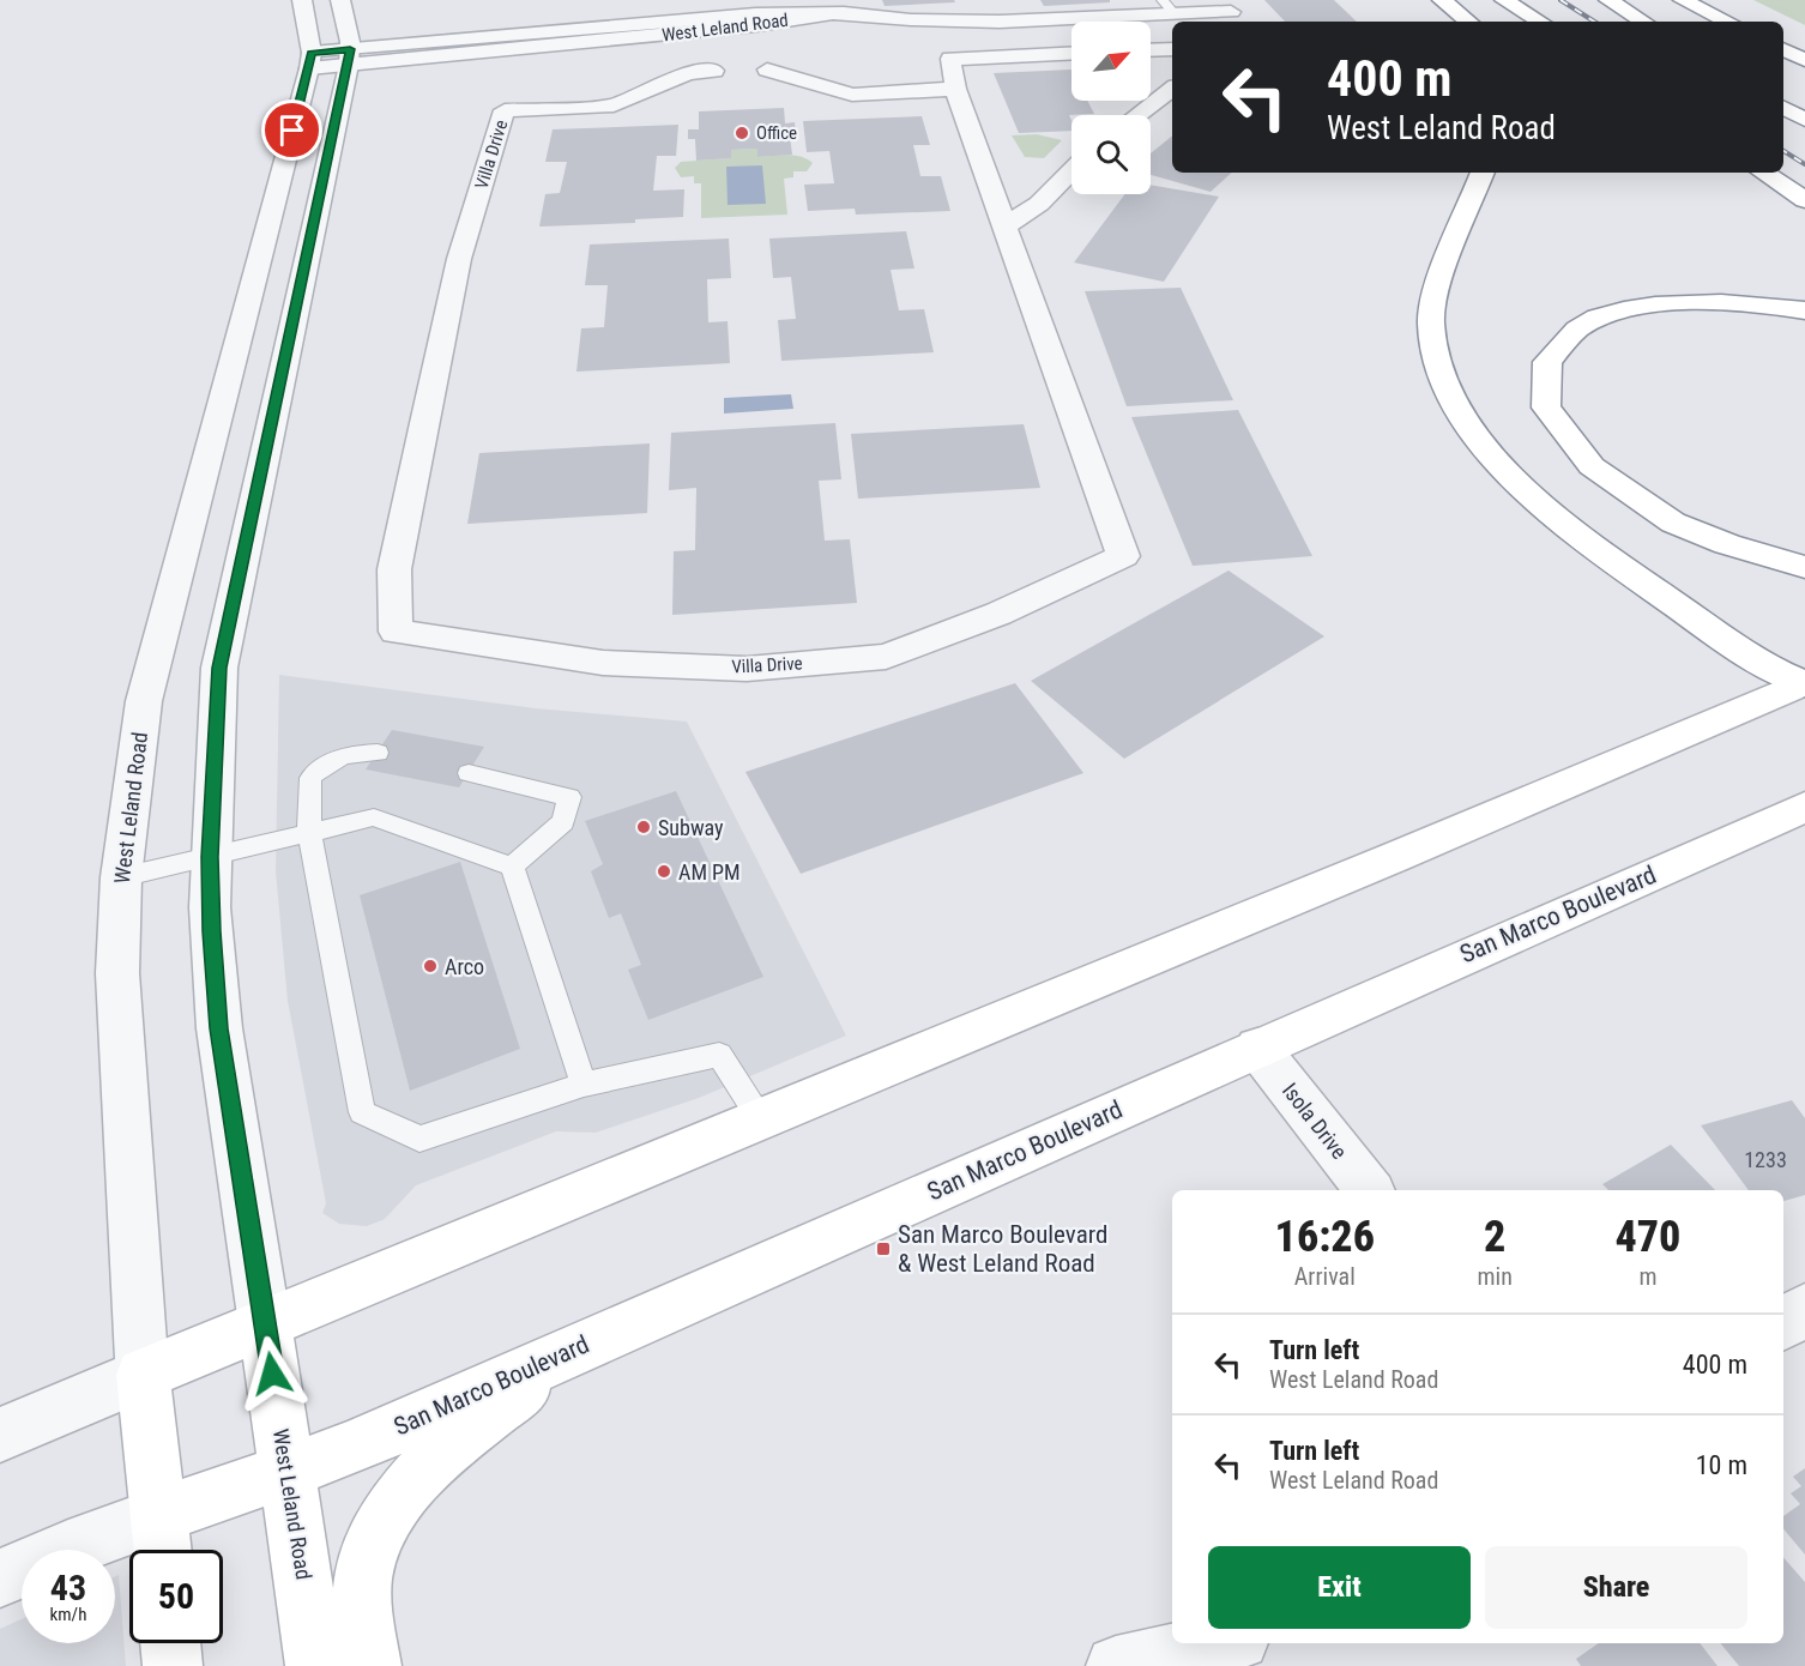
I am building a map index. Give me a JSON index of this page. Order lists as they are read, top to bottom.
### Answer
{
  "streets": {
    "main road": ["West Leland Road", "San Marco Boulevard"],
    "street": ["Villa Drive", "Isola Drive"]
  },
  "crossings": [
    ["West Leland Road", "Villa Drive"],
    ["West Leland Road", "San Marco Boulevard"],
    ["San Marco Boulevard", "Isola Drive"]
  ],
  "places": {
    "other": [
      "Office",
      "Subway",
      "AM PM",
      "Arco"
    ],
    "transit": ["San Marco Boulevard & West Leland Road"]
  },
  "house_numbers": ["1233"],
  "north": "top right",
  "page": {
    "turn": ["400 m", "West Leland Road"],
    "eta": [
      "16:26",
      "Arrival",
      "2",
      "min",
      "470",
      "m"
    ],
    "list": [
      {
        "name": "Turn left",
        "note": "West Leland Road",
        "value": "400 m"
      },
      {
        "name": "Turn left",
        "note": "West Leland Road",
        "value": "10 m"
      }
    ],
    "buttons": ["Exit", "Share"],
    "speed": "43 km/h",
    "limit": "50"
  }
}
